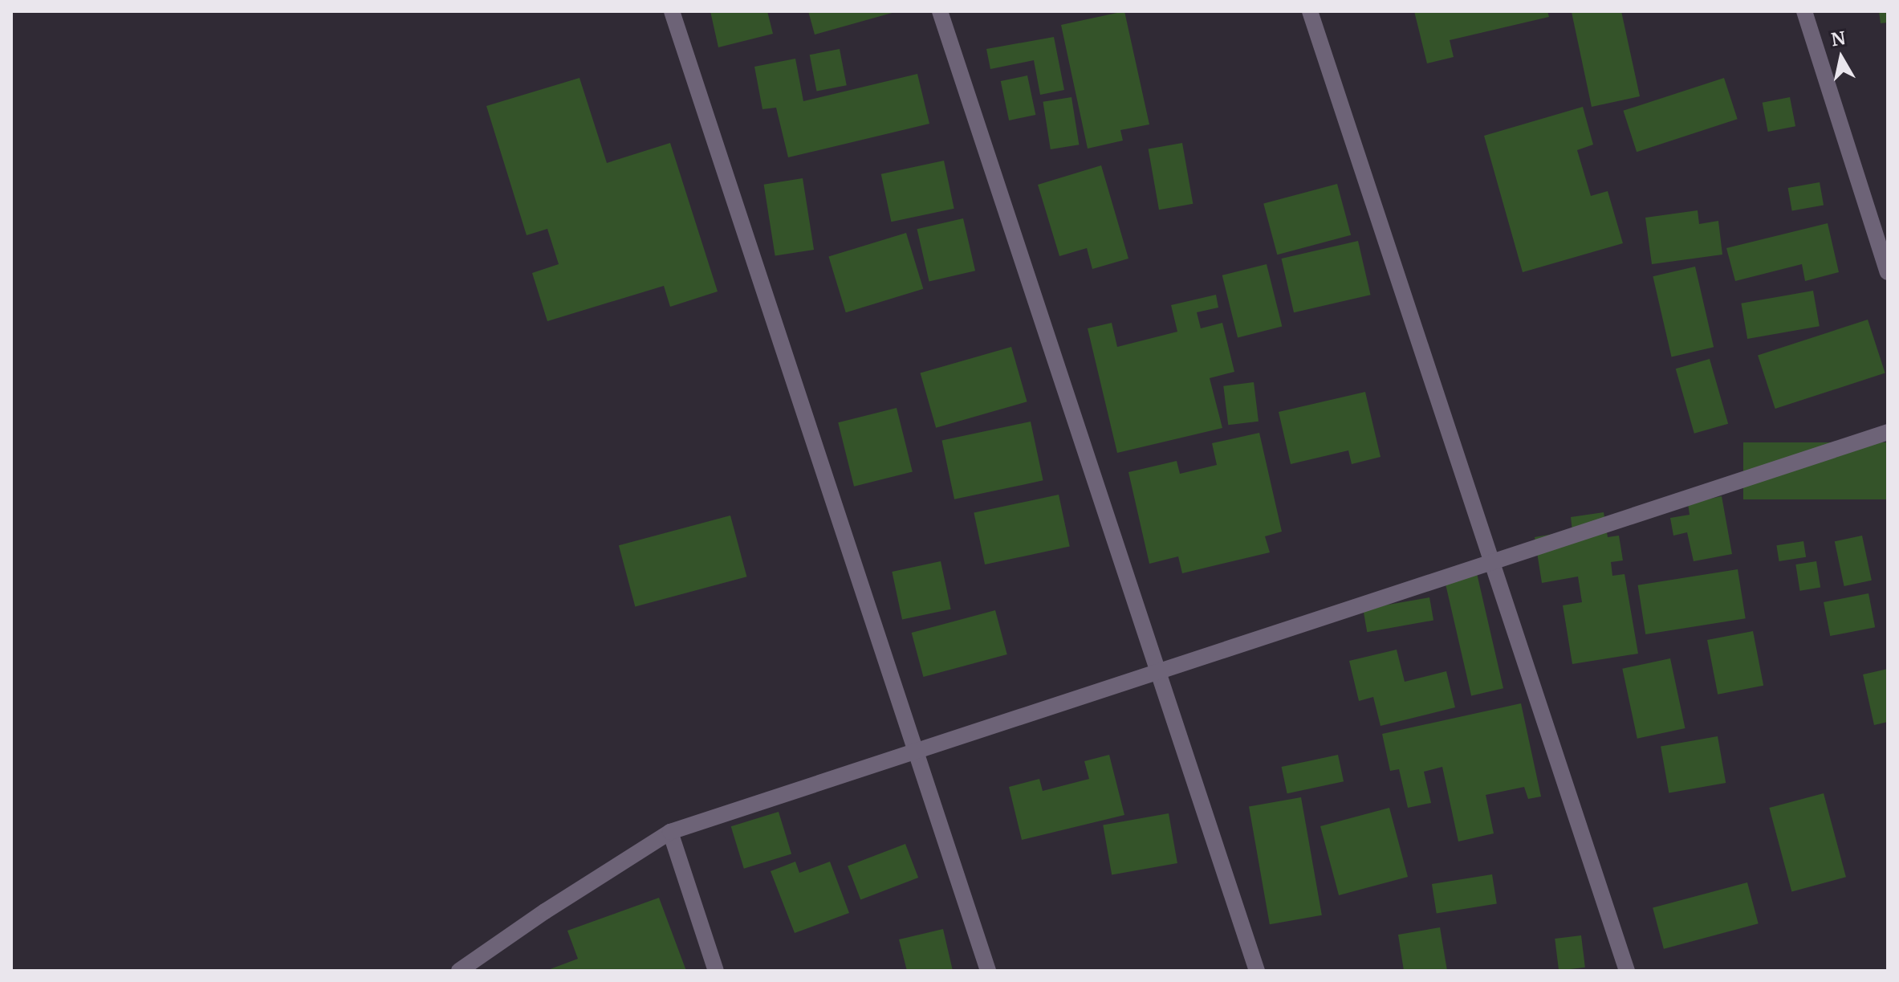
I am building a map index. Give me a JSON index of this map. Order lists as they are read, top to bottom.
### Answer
{
  "north": "top"
}
